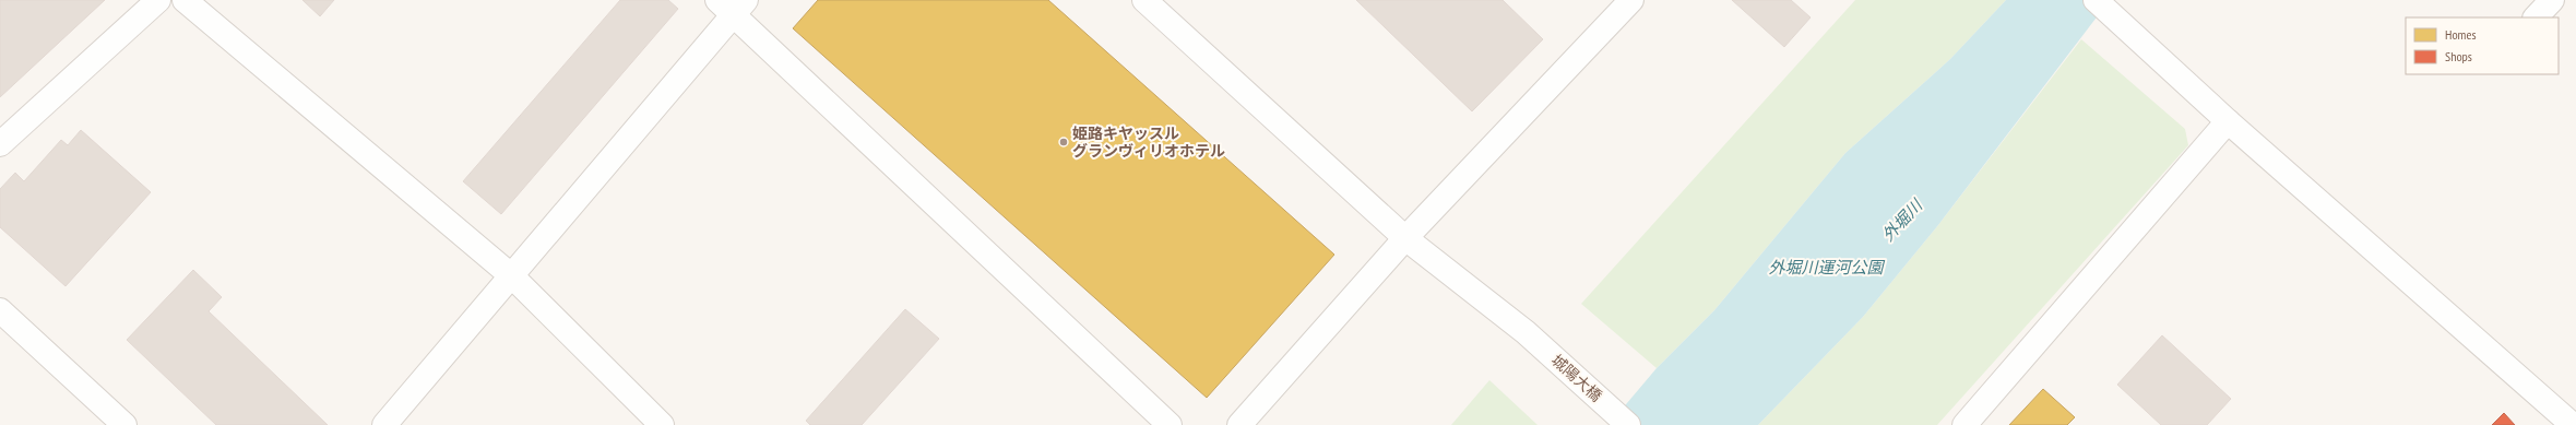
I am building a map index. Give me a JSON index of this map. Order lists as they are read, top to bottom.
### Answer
{
  "streets": {
    "street": ["城陽大橋"]
  },
  "water": ["外堀川", "外堀川運河公園"],
  "places": ["姫路キヤッスル グランヴィリオホテル"],
  "legend": ["Homes", "Shops"]
}
